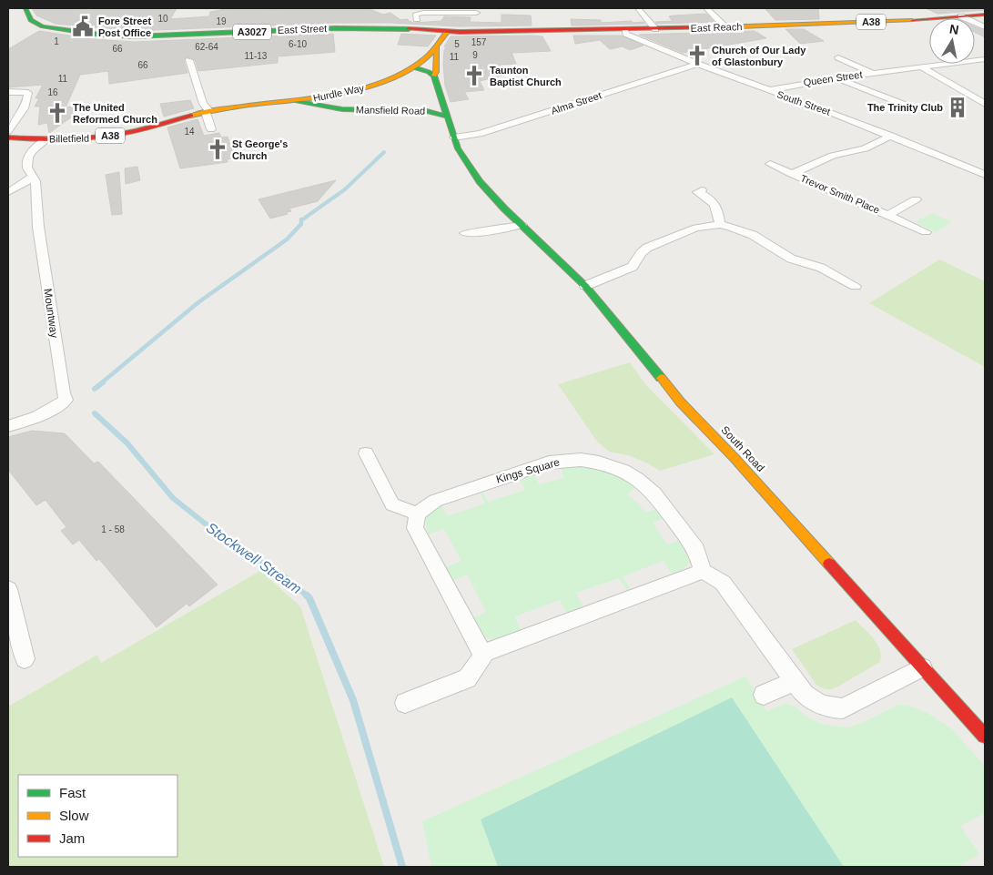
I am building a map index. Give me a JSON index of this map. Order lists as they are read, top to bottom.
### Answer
{
  "streets": {
    "main road": [
      "A38",
      "East Reach",
      "East Street",
      "A3027",
      "Hurdle Way",
      "Mansfield Road",
      "Billetfield",
      "South Road"
    ],
    "street": [
      "Queen Street",
      "Alma Street",
      "South Street",
      "Trevor Smith Place",
      "Mountway",
      "Kings Square"
    ]
  },
  "crossings": [
    ["East Reach", "East Street"],
    ["East Reach", "Hurdle Way"],
    ["East Reach", "South Street"],
    ["East Street", "Hurdle Way"],
    ["Queen Street", "South Street"],
    ["Hurdle Way", "Mansfield Road"],
    ["Hurdle Way", "Billetfield"],
    ["Alma Street", "South Street"],
    ["Alma Street", "South Road"],
    ["South Street", "Trevor Smith Place"],
    ["Mansfield Road", "South Road"],
    ["Billetfield", "Mountway"]
  ],
  "water": ["Stockwell Stream"],
  "places": {
    "public building": ["Fore Street Post Office"],
    "church": [
      "Church of Our Lady of Glastonbury",
      "Taunton Baptist Church",
      "The United Reformed Church",
      "St George's Church"
    ],
    "building": ["The Trinity Club"]
  },
  "house_numbers": [
    "10",
    "19",
    "1",
    "157",
    "6-10",
    "5",
    "62-64",
    "66",
    "9",
    "11-13",
    "11",
    "66",
    "11",
    "16",
    "14",
    "1 - 58"
  ],
  "legend": ["Fast", "Slow", "Jam"],
  "north": "top"
}
